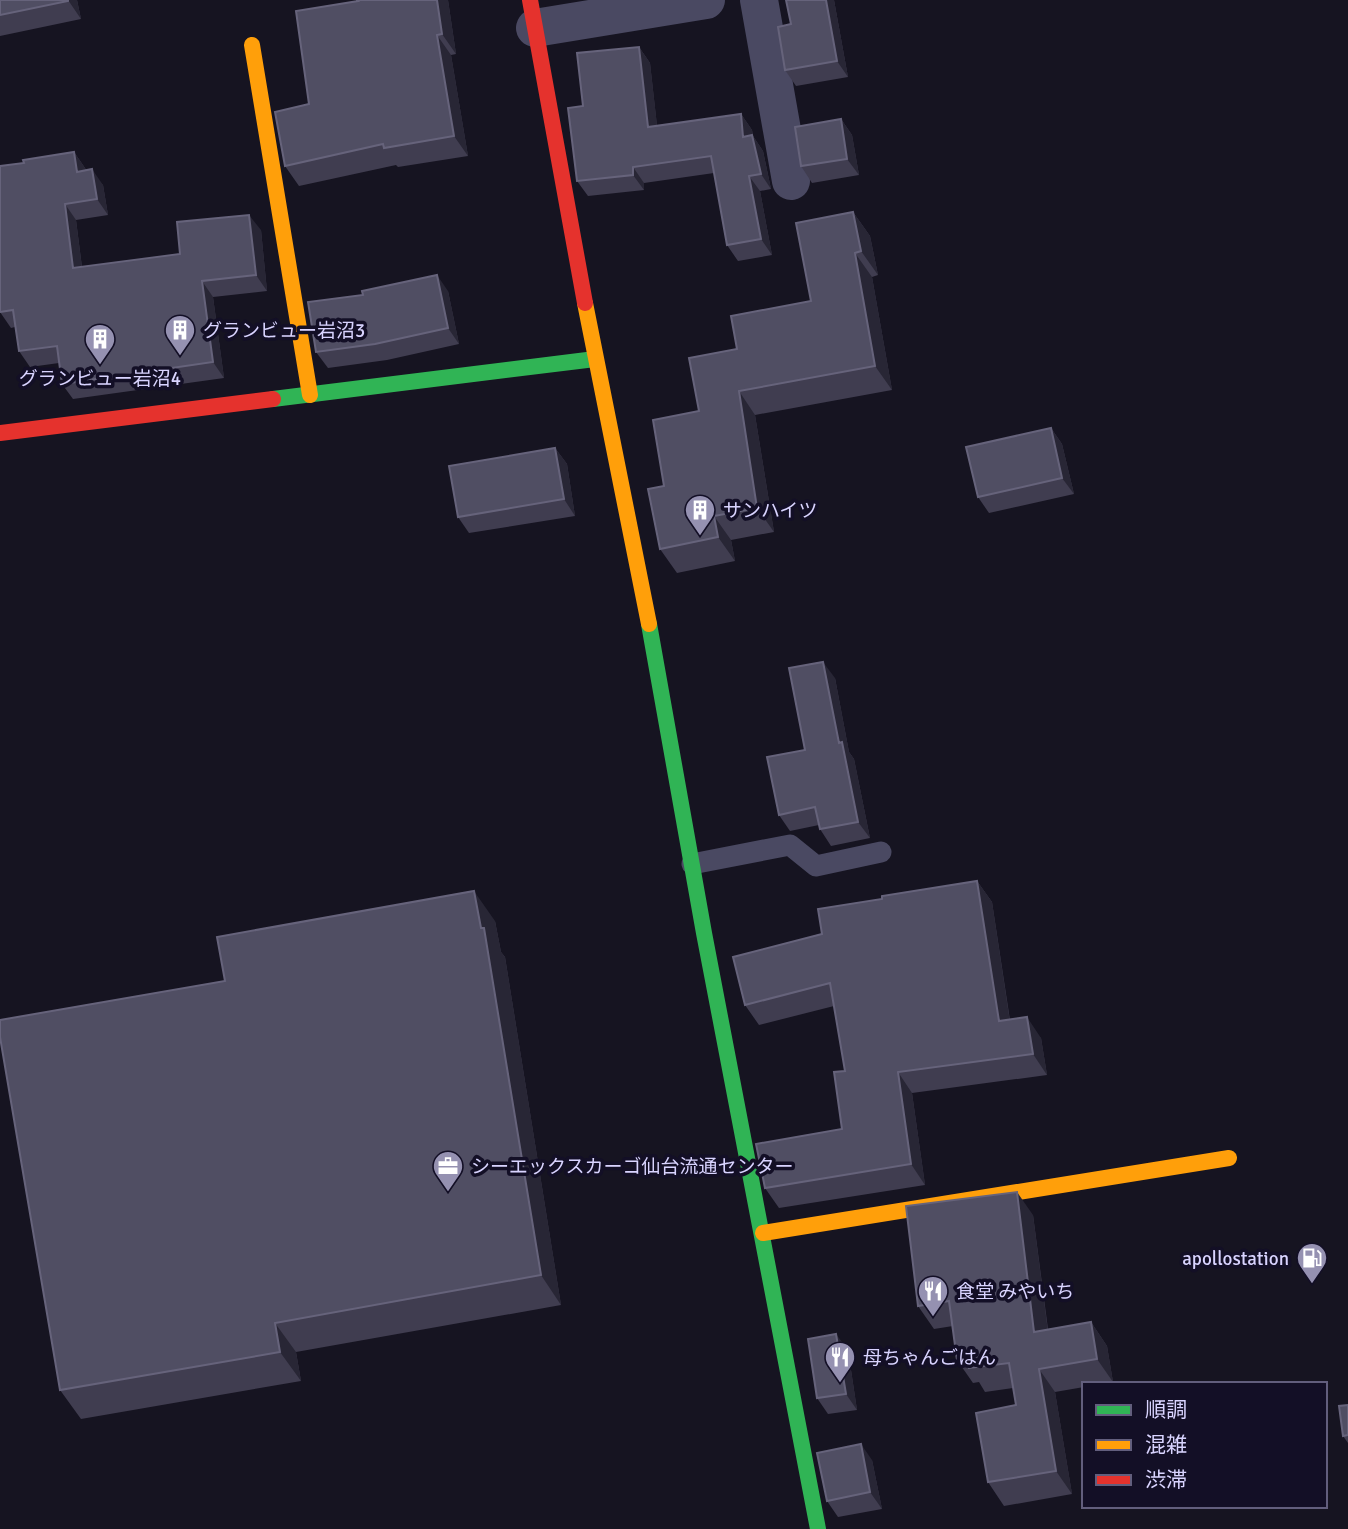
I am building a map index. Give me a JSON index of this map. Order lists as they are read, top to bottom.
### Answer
{
  "places": {
    "building": ["グランビュー岩沼3", "グランビュー岩沼4", "サンハイツ"],
    "office": ["シーエックスカーゴ仙台流通センター"],
    "fuel station": ["apollostation"],
    "restaurant": ["食堂 みやいち", "母ちゃんごはん"]
  },
  "legend": ["順調", "混雑", "渋滞"]
}
